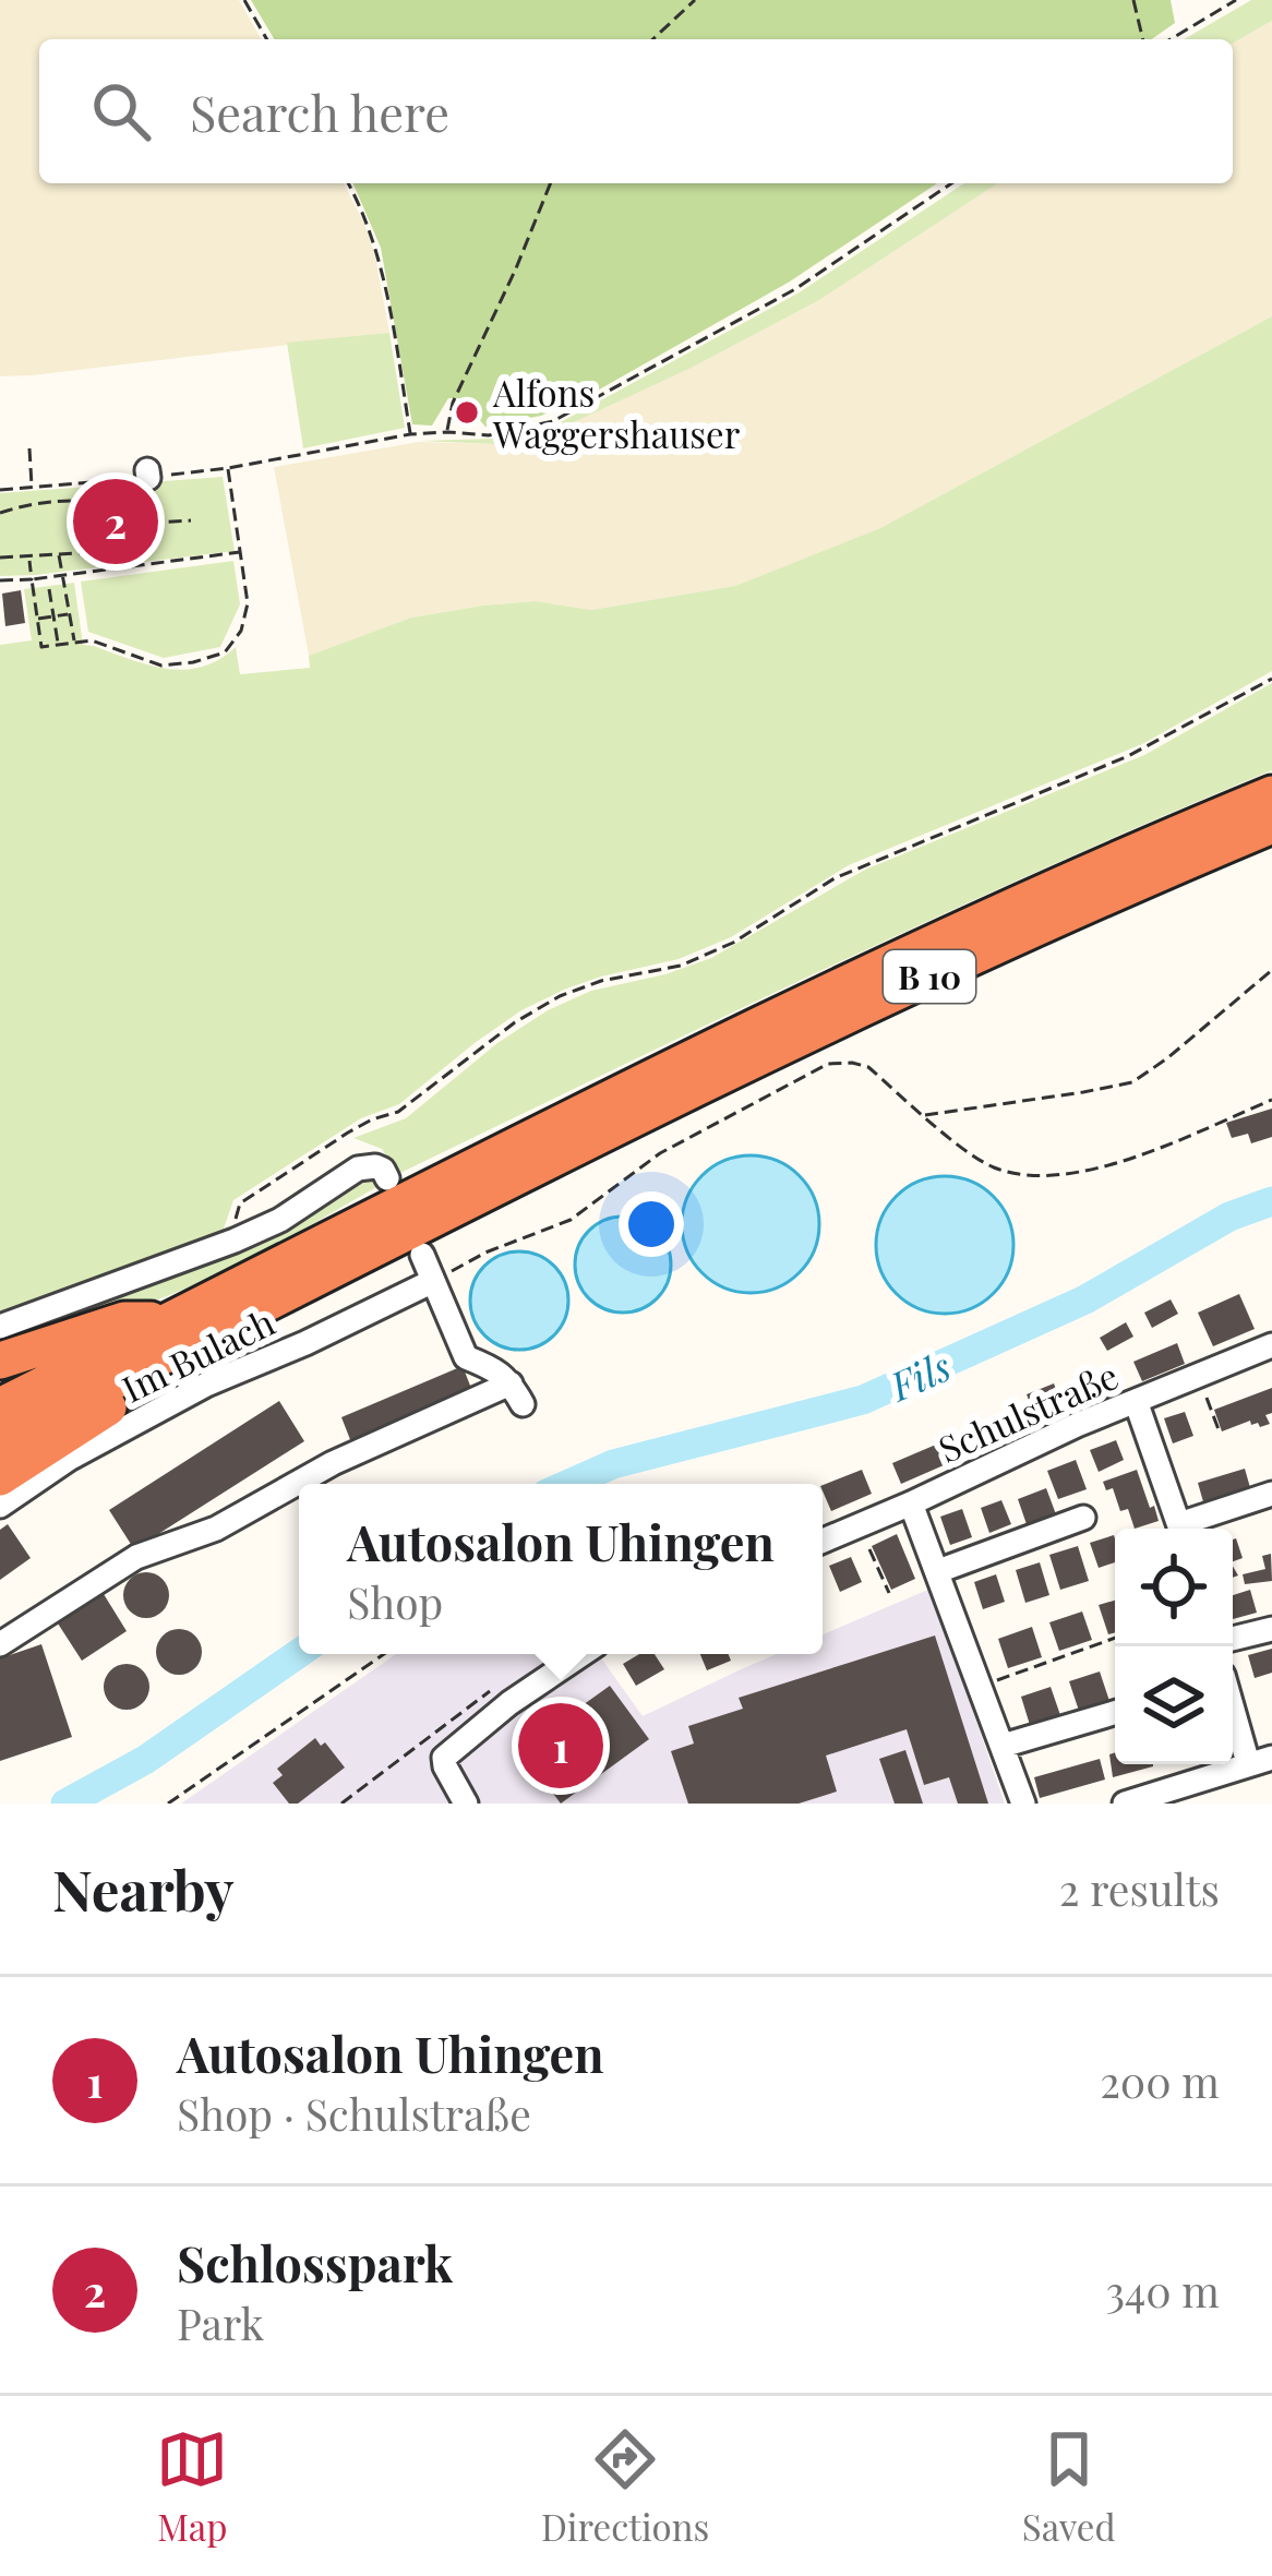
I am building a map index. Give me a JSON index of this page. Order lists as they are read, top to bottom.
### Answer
{
  "streets": {
    "highway": ["B 10"],
    "street": ["Im Bulach", "Schulstraße"]
  },
  "water": ["Fils"],
  "places": ["Alfons Waggershauser"],
  "page": {
    "search": "Search here",
    "pins": ["2", "1"],
    "popup": ["Autosalon Uhingen", "Shop"],
    "heading": ["Nearby", "2 results"],
    "list": [
      {
        "mark": "1",
        "name": "Autosalon Uhingen",
        "note": "Shop · Schulstraße",
        "value": "200 m"
      },
      {
        "mark": "2",
        "name": "Schlosspark",
        "note": "Park",
        "value": "340 m"
      }
    ],
    "nav": ["Map", "Directions", "Saved"]
  }
}
